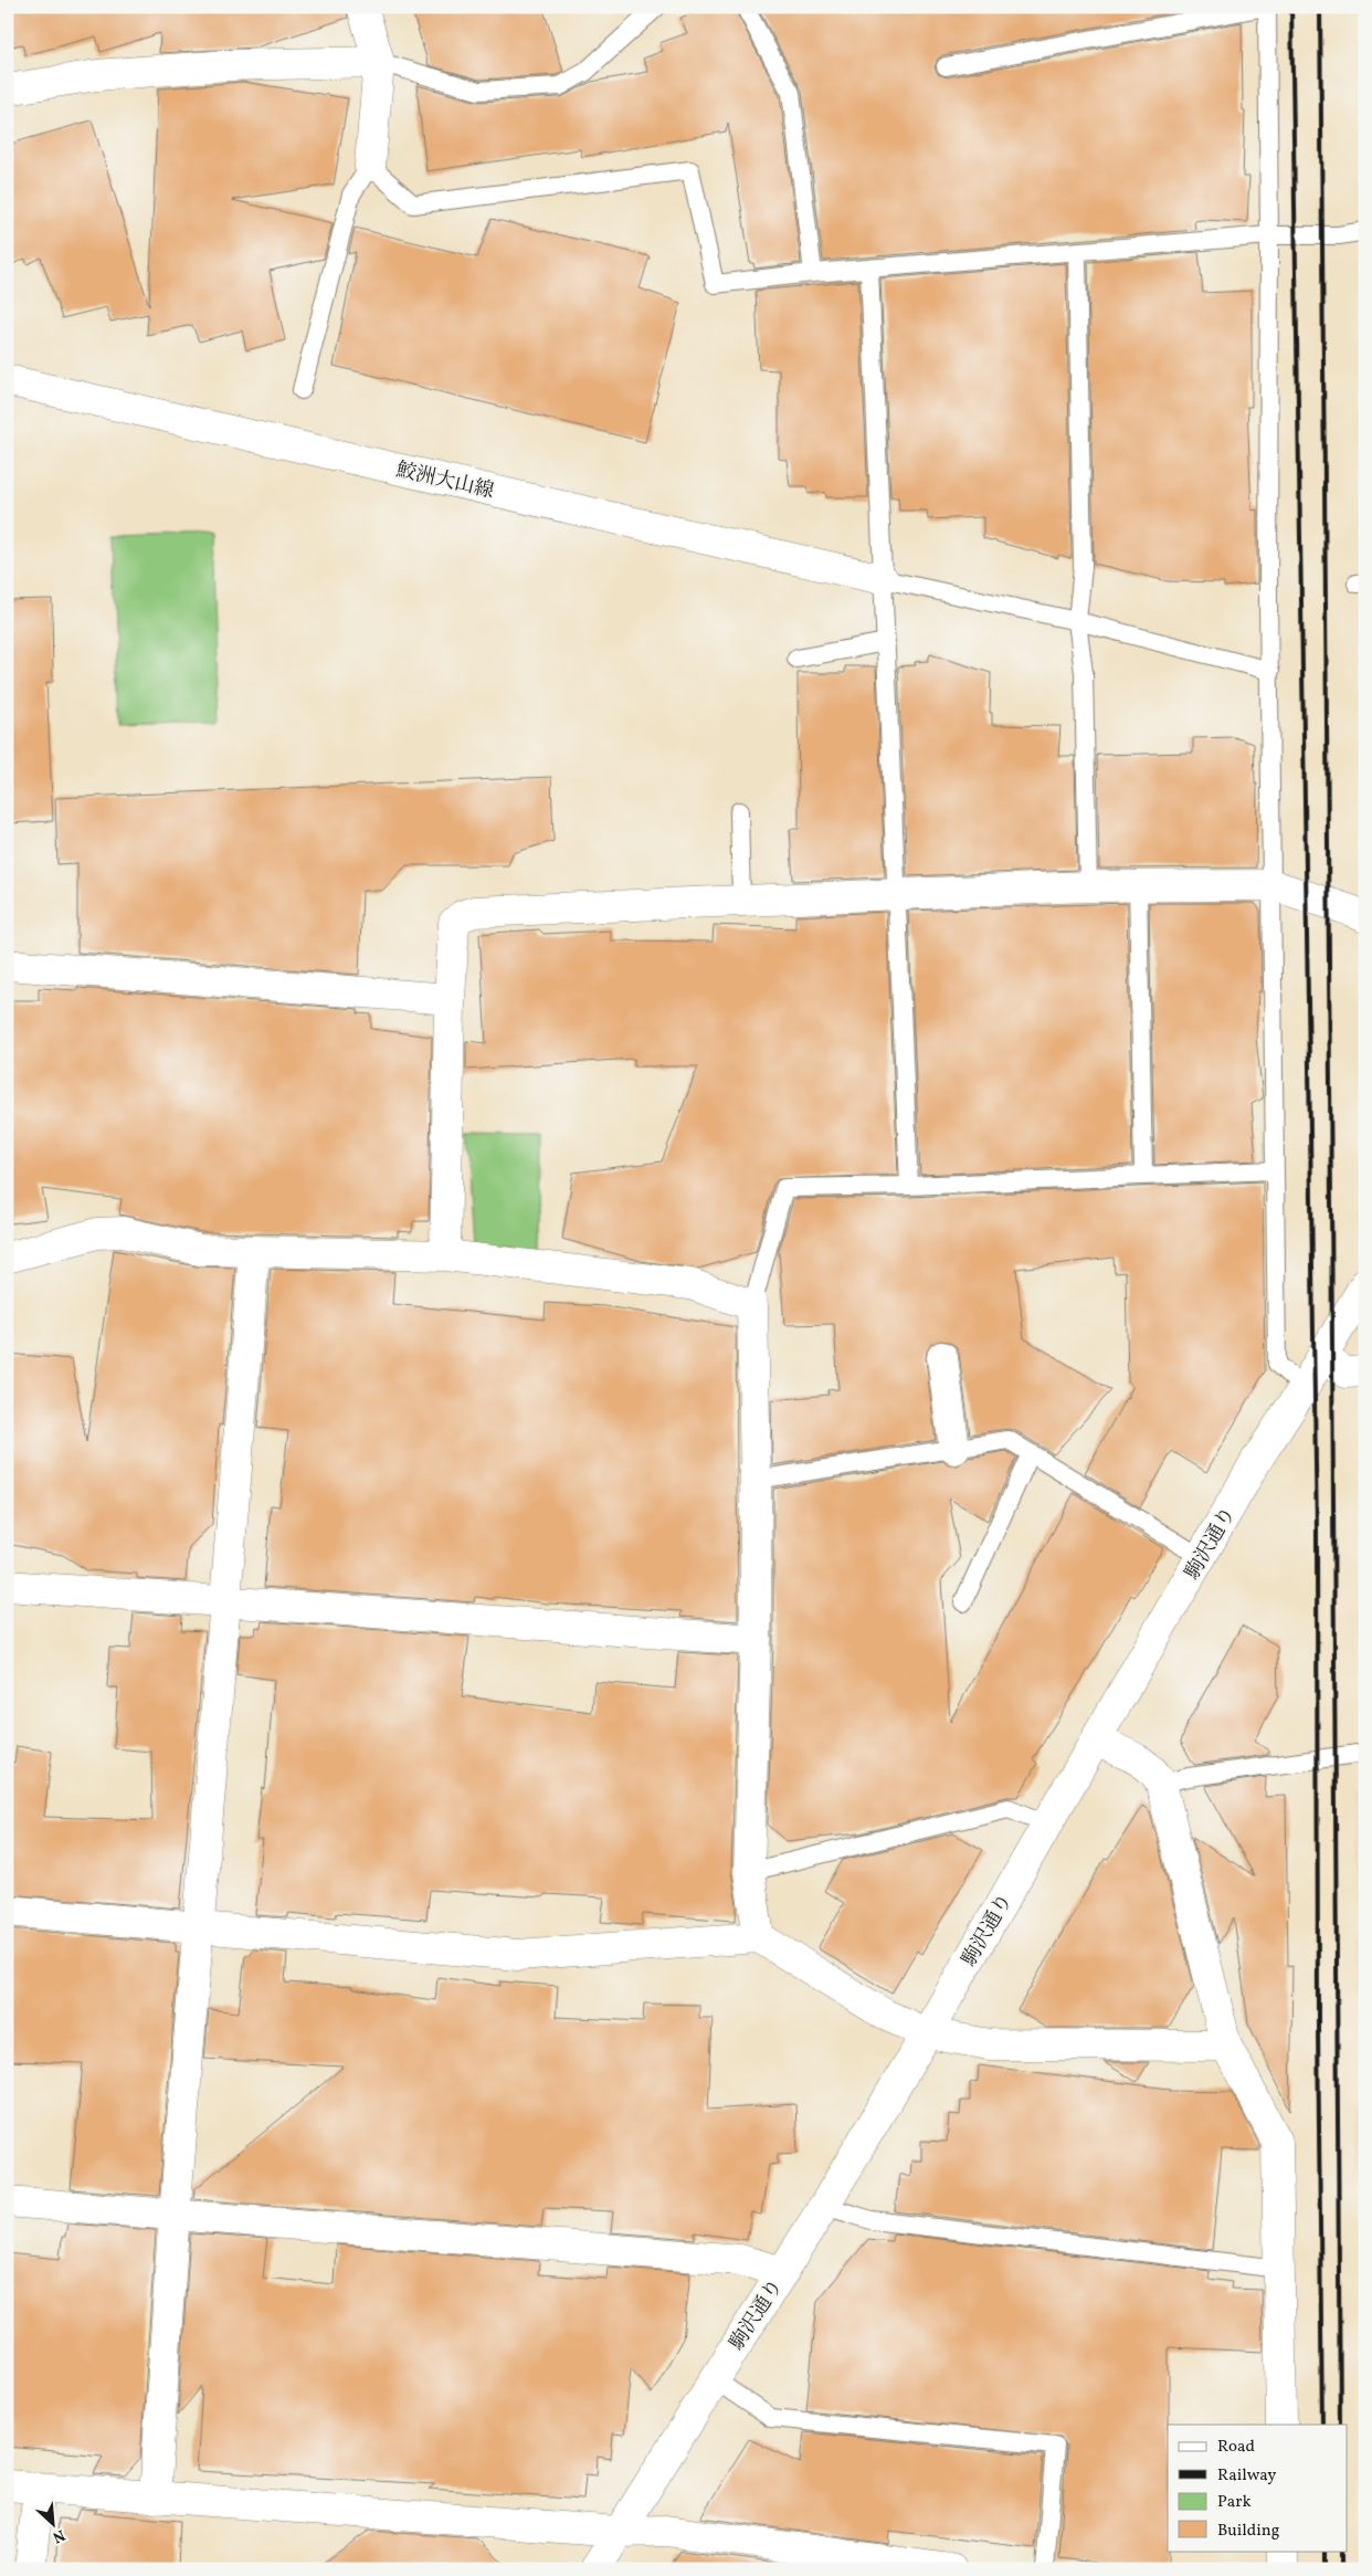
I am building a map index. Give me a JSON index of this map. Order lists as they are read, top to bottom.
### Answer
{
  "streets": {
    "street": ["鮫洲大山線", "駒沢通り"]
  },
  "legend": [
    "Road",
    "Railway",
    "Park",
    "Building"
  ],
  "north": "bottom right"
}
